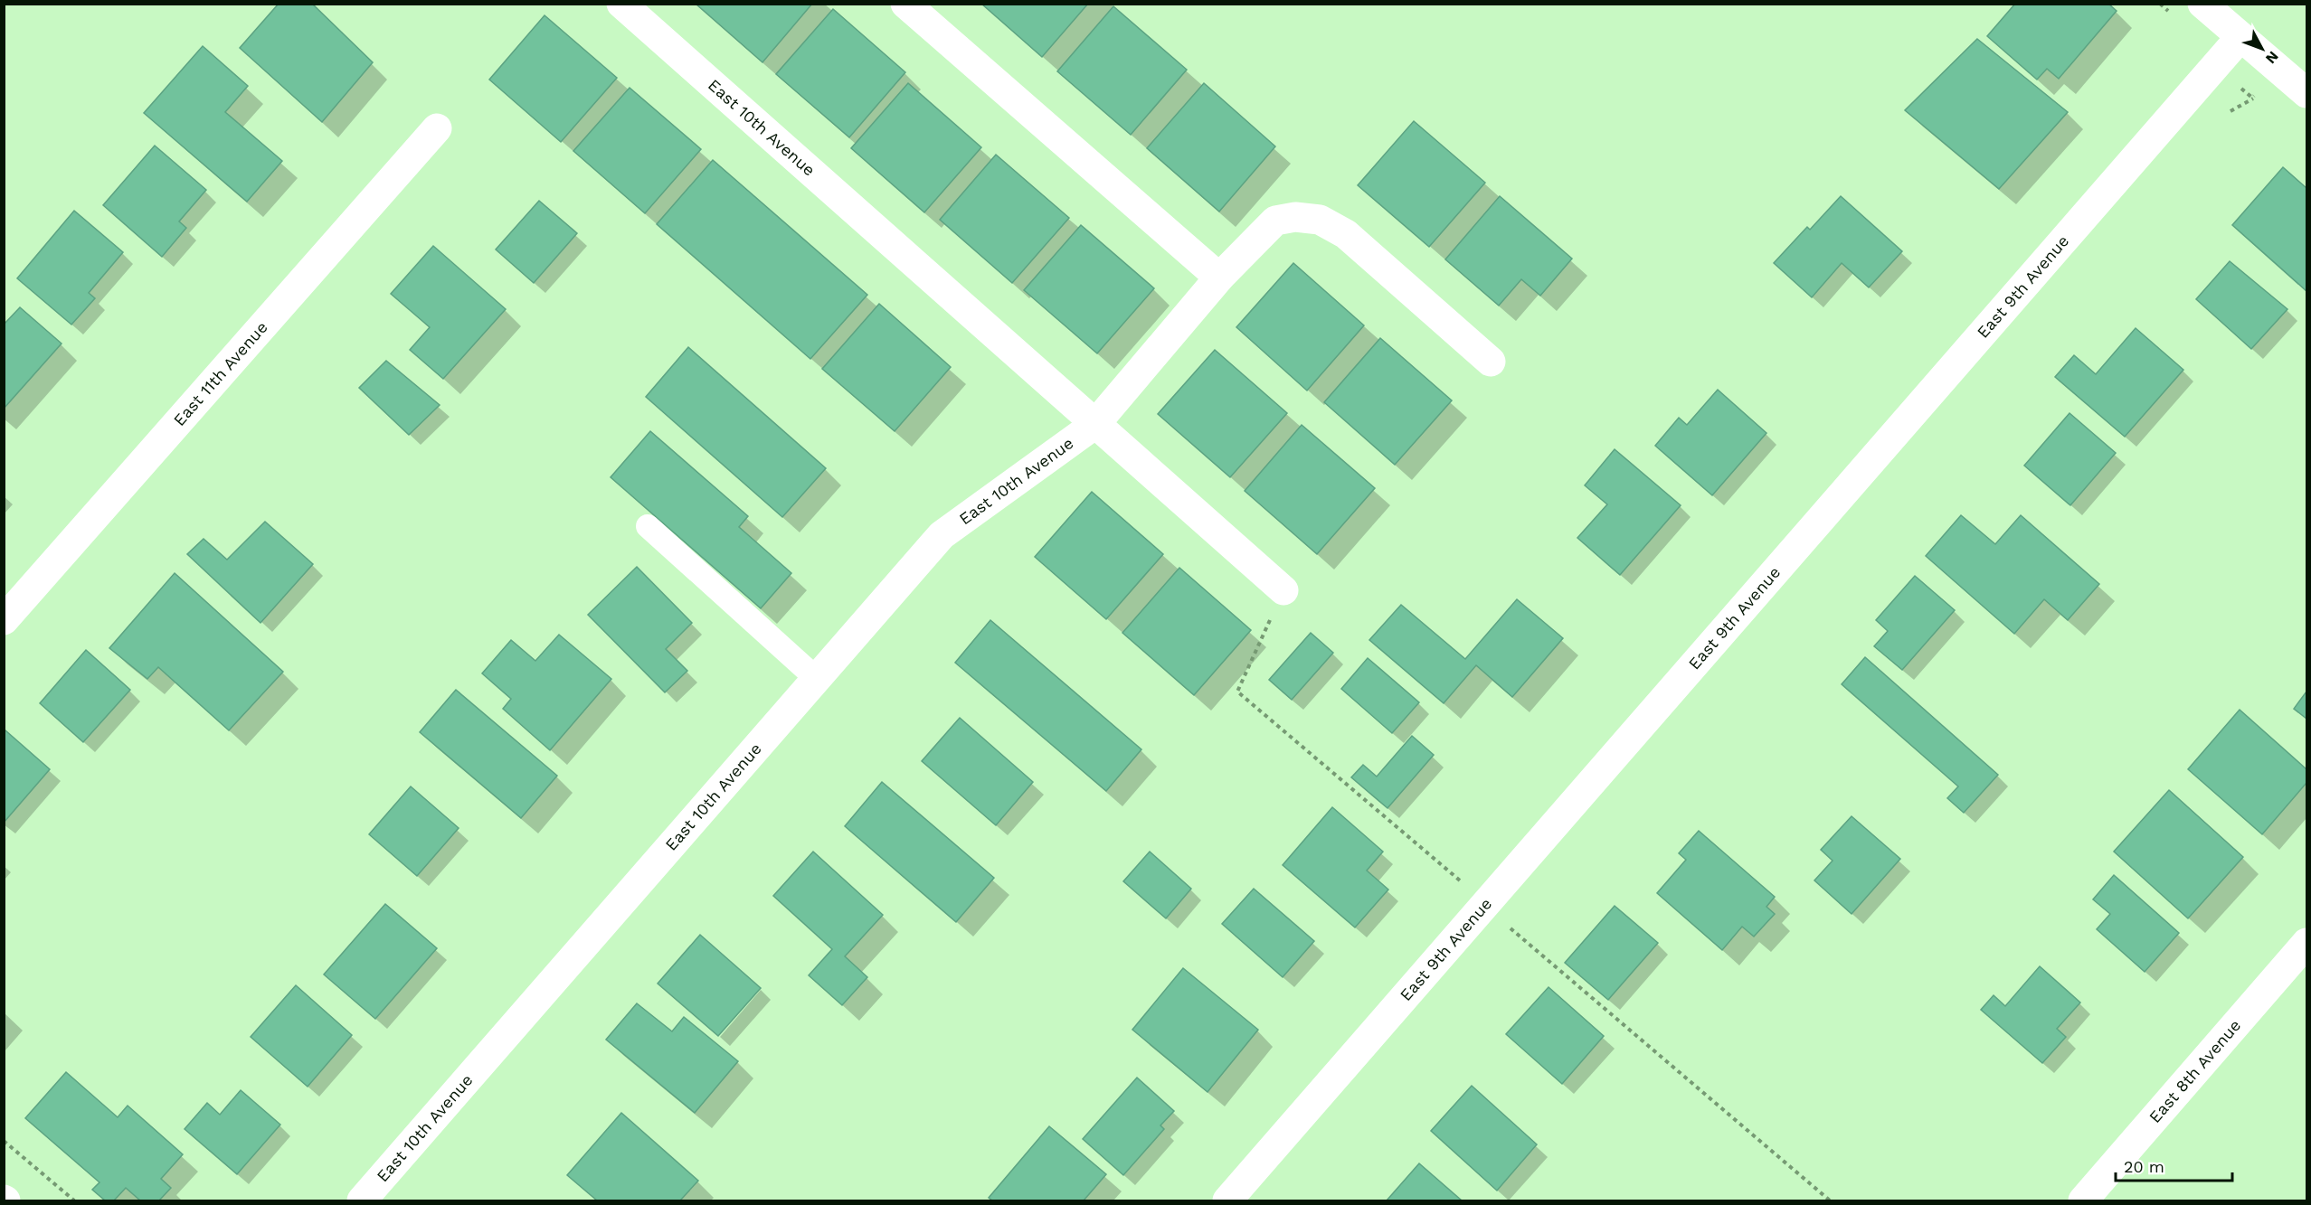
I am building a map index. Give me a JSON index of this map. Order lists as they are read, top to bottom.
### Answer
{
  "streets": {
    "street": [
      "East 10th Avenue",
      "East 9th Avenue",
      "East 11th Avenue",
      "East 8th Avenue"
    ]
  },
  "scale_bar": "20 m",
  "north": "bottom right"
}
